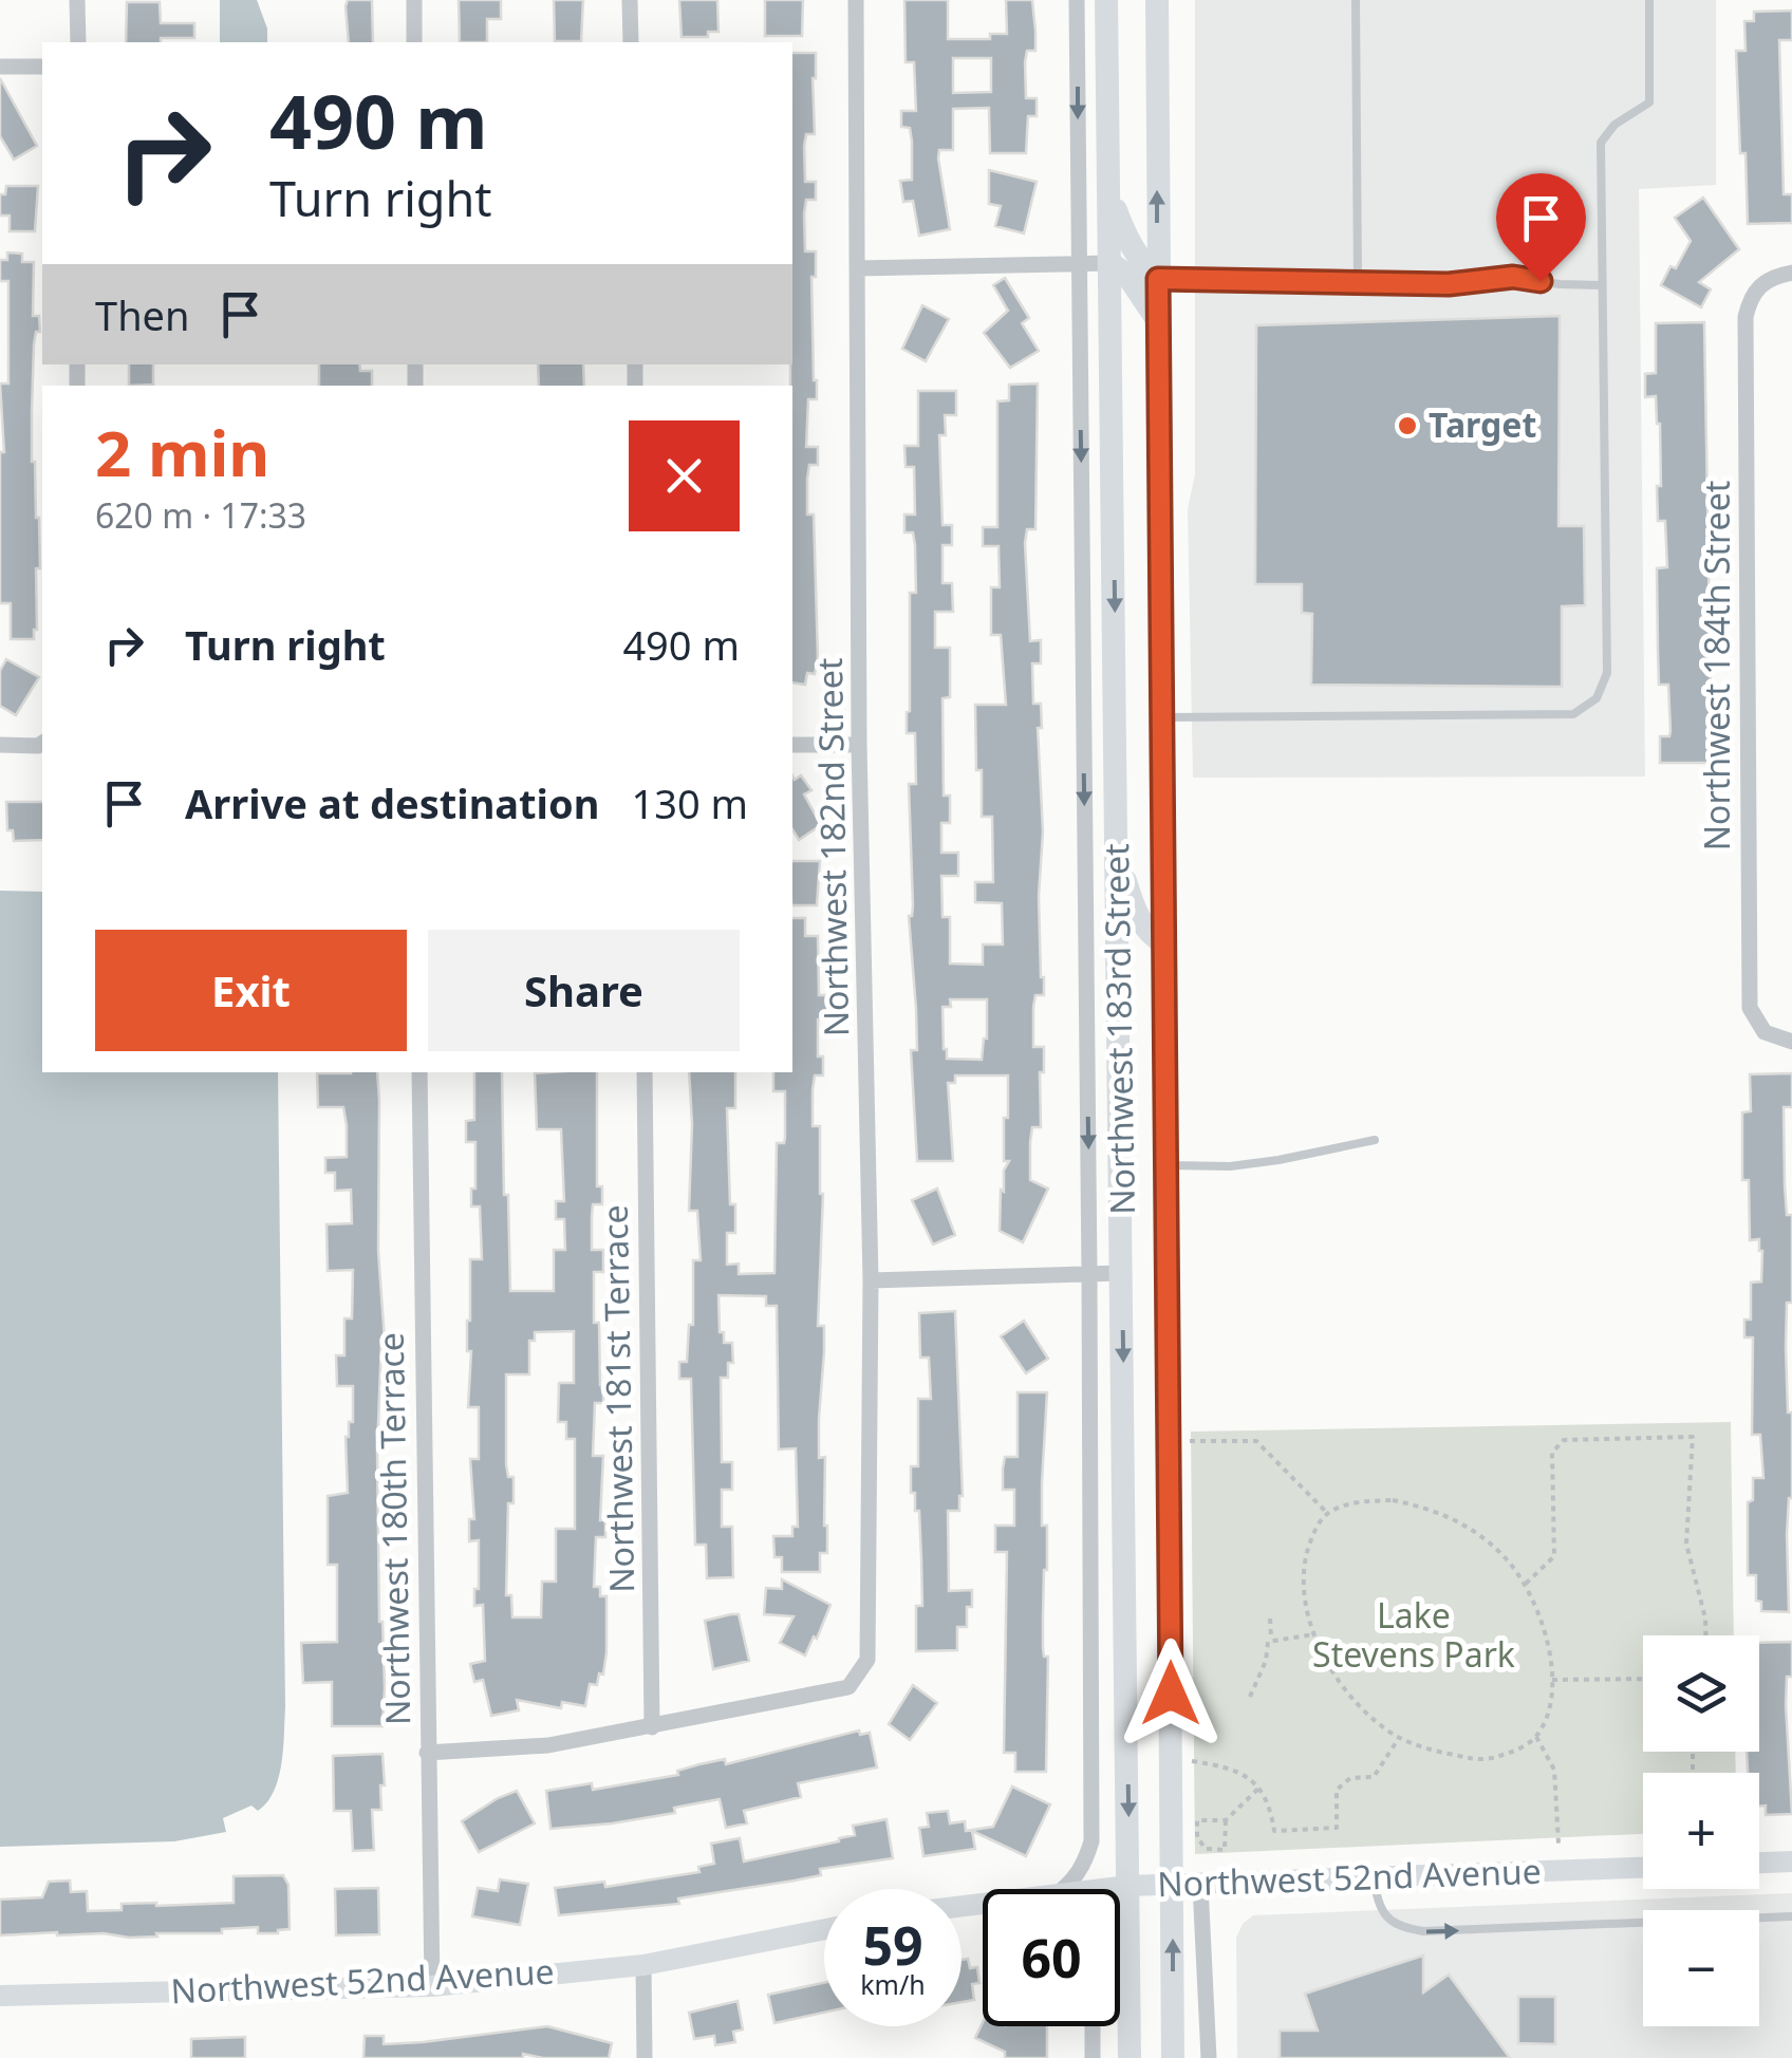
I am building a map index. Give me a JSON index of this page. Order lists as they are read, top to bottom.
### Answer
{
  "streets": {
    "main road": ["Northwest 183rd Street"],
    "street": [
      "Northwest 184th Street",
      "Northwest 182nd Street",
      "Northwest 181st Terrace",
      "Northwest 180th Terrace",
      "Northwest 52nd Avenue"
    ]
  },
  "crossings": [
    ["Northwest 182nd Street", "Northwest 181st Terrace"],
    ["Northwest 183rd Street", "Northwest 52nd Avenue"],
    ["Northwest 180th Terrace", "Northwest 52nd Avenue"]
  ],
  "parks": ["Lake Stevens Park"],
  "places": ["Target"],
  "page": {
    "turn": ["490 m", "Turn right"],
    "then": "Then",
    "heading": ["2 min", "620 m · 17:33"],
    "list": [
      {
        "name": "Turn right",
        "value": "490 m"
      },
      {
        "name": "Arrive at destination",
        "value": "130 m"
      }
    ],
    "buttons": ["Exit", "Share"],
    "map_buttons": ["+", "−"],
    "speed": "59 km/h",
    "limit": "60"
  }
}
